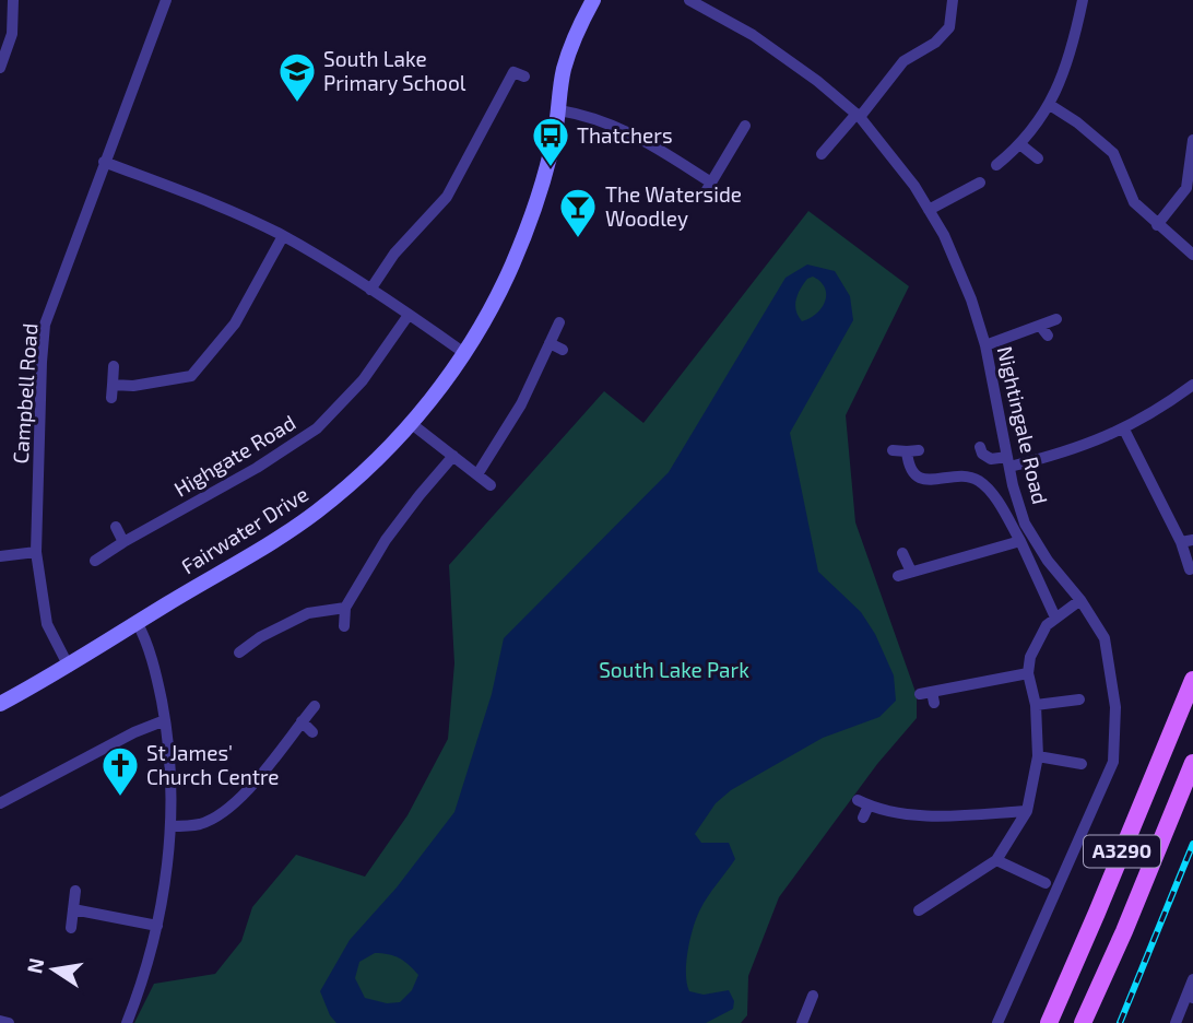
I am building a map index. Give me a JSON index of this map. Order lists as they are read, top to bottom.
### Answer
{
  "streets": {
    "main road": ["A3290"],
    "street": [
      "Campbell Road",
      "Nightingale Road",
      "Highgate Road",
      "Fairwater Drive"
    ]
  },
  "crossings": [
    ["Campbell Road", "Fairwater Drive"]
  ],
  "parks": ["South Lake Park"],
  "places": {
    "school or university": ["South Lake Primary School"],
    "bus stop": ["Thatchers"],
    "bar": ["The Waterside Woodley"],
    "church": ["St James' Church Centre"]
  },
  "north": "left"
}
